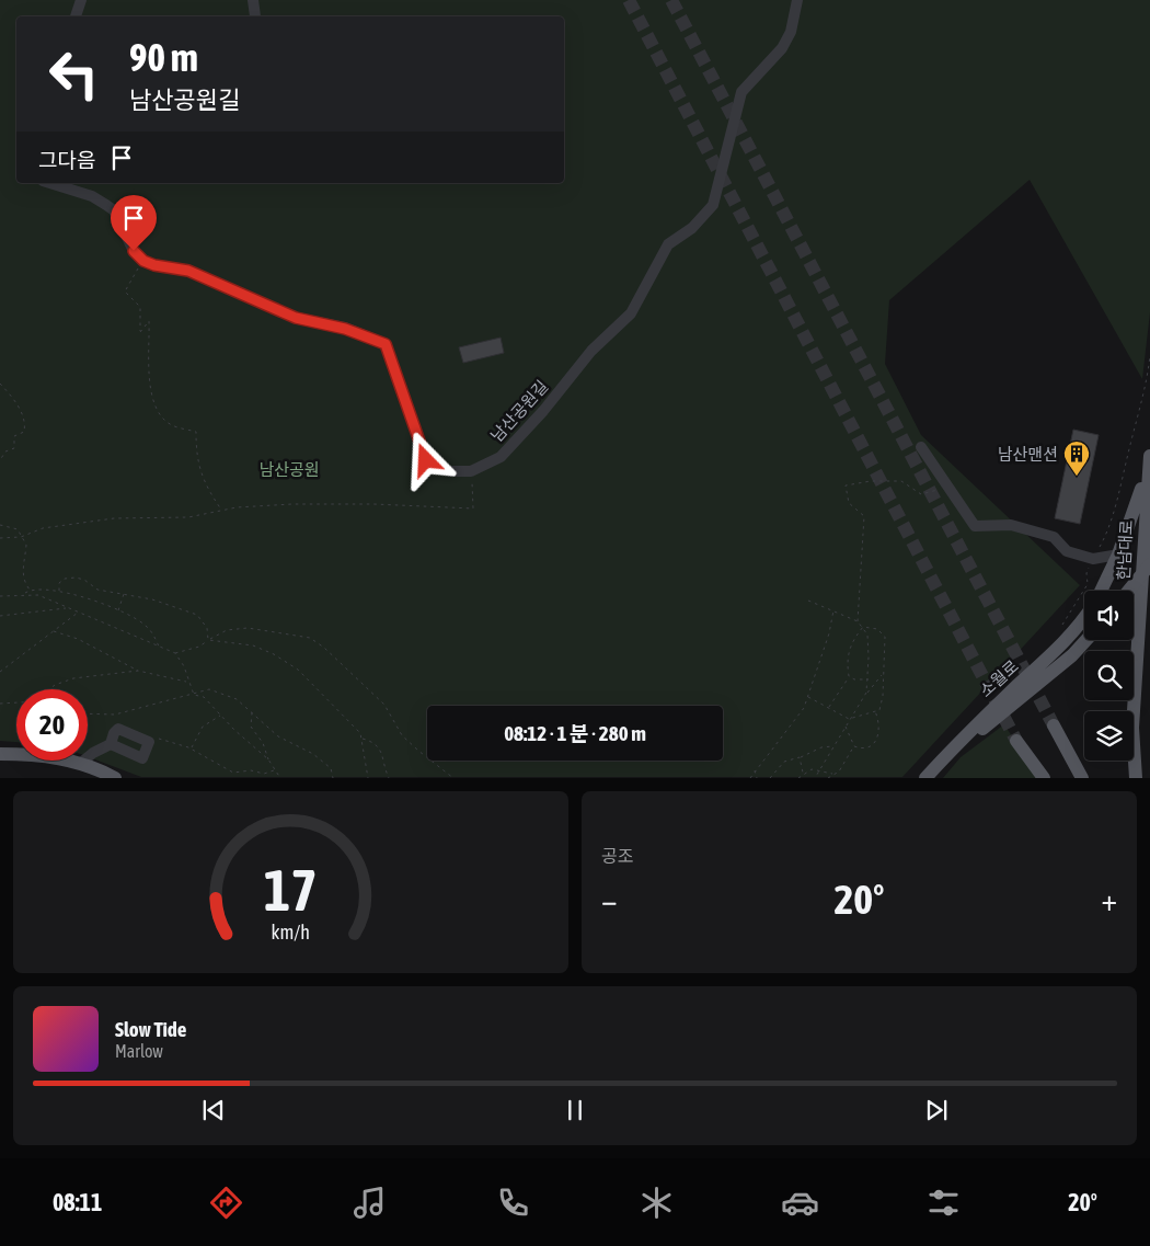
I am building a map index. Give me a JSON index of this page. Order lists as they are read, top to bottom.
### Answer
{
  "streets": {
    "main road": ["한남대로", "소월로"],
    "street": ["남산공원길"]
  },
  "crossings": [
    ["한남대로", "소월로"]
  ],
  "parks": ["남산공원"],
  "places": {
    "building": ["남산맨션"]
  },
  "page": {
    "turn": ["90 m", "남산공원길"],
    "then": "그다음",
    "limit": "20",
    "trip": "08:12 · 1 분 · 280 m",
    "tile": "공조",
    "heat": ["−", "20°", "+"],
    "song": ["Slow Tide", "Marlow"],
    "tabs": ["08:11", "20°"],
    "gauge": ["17", "km/h"]
  }
}
